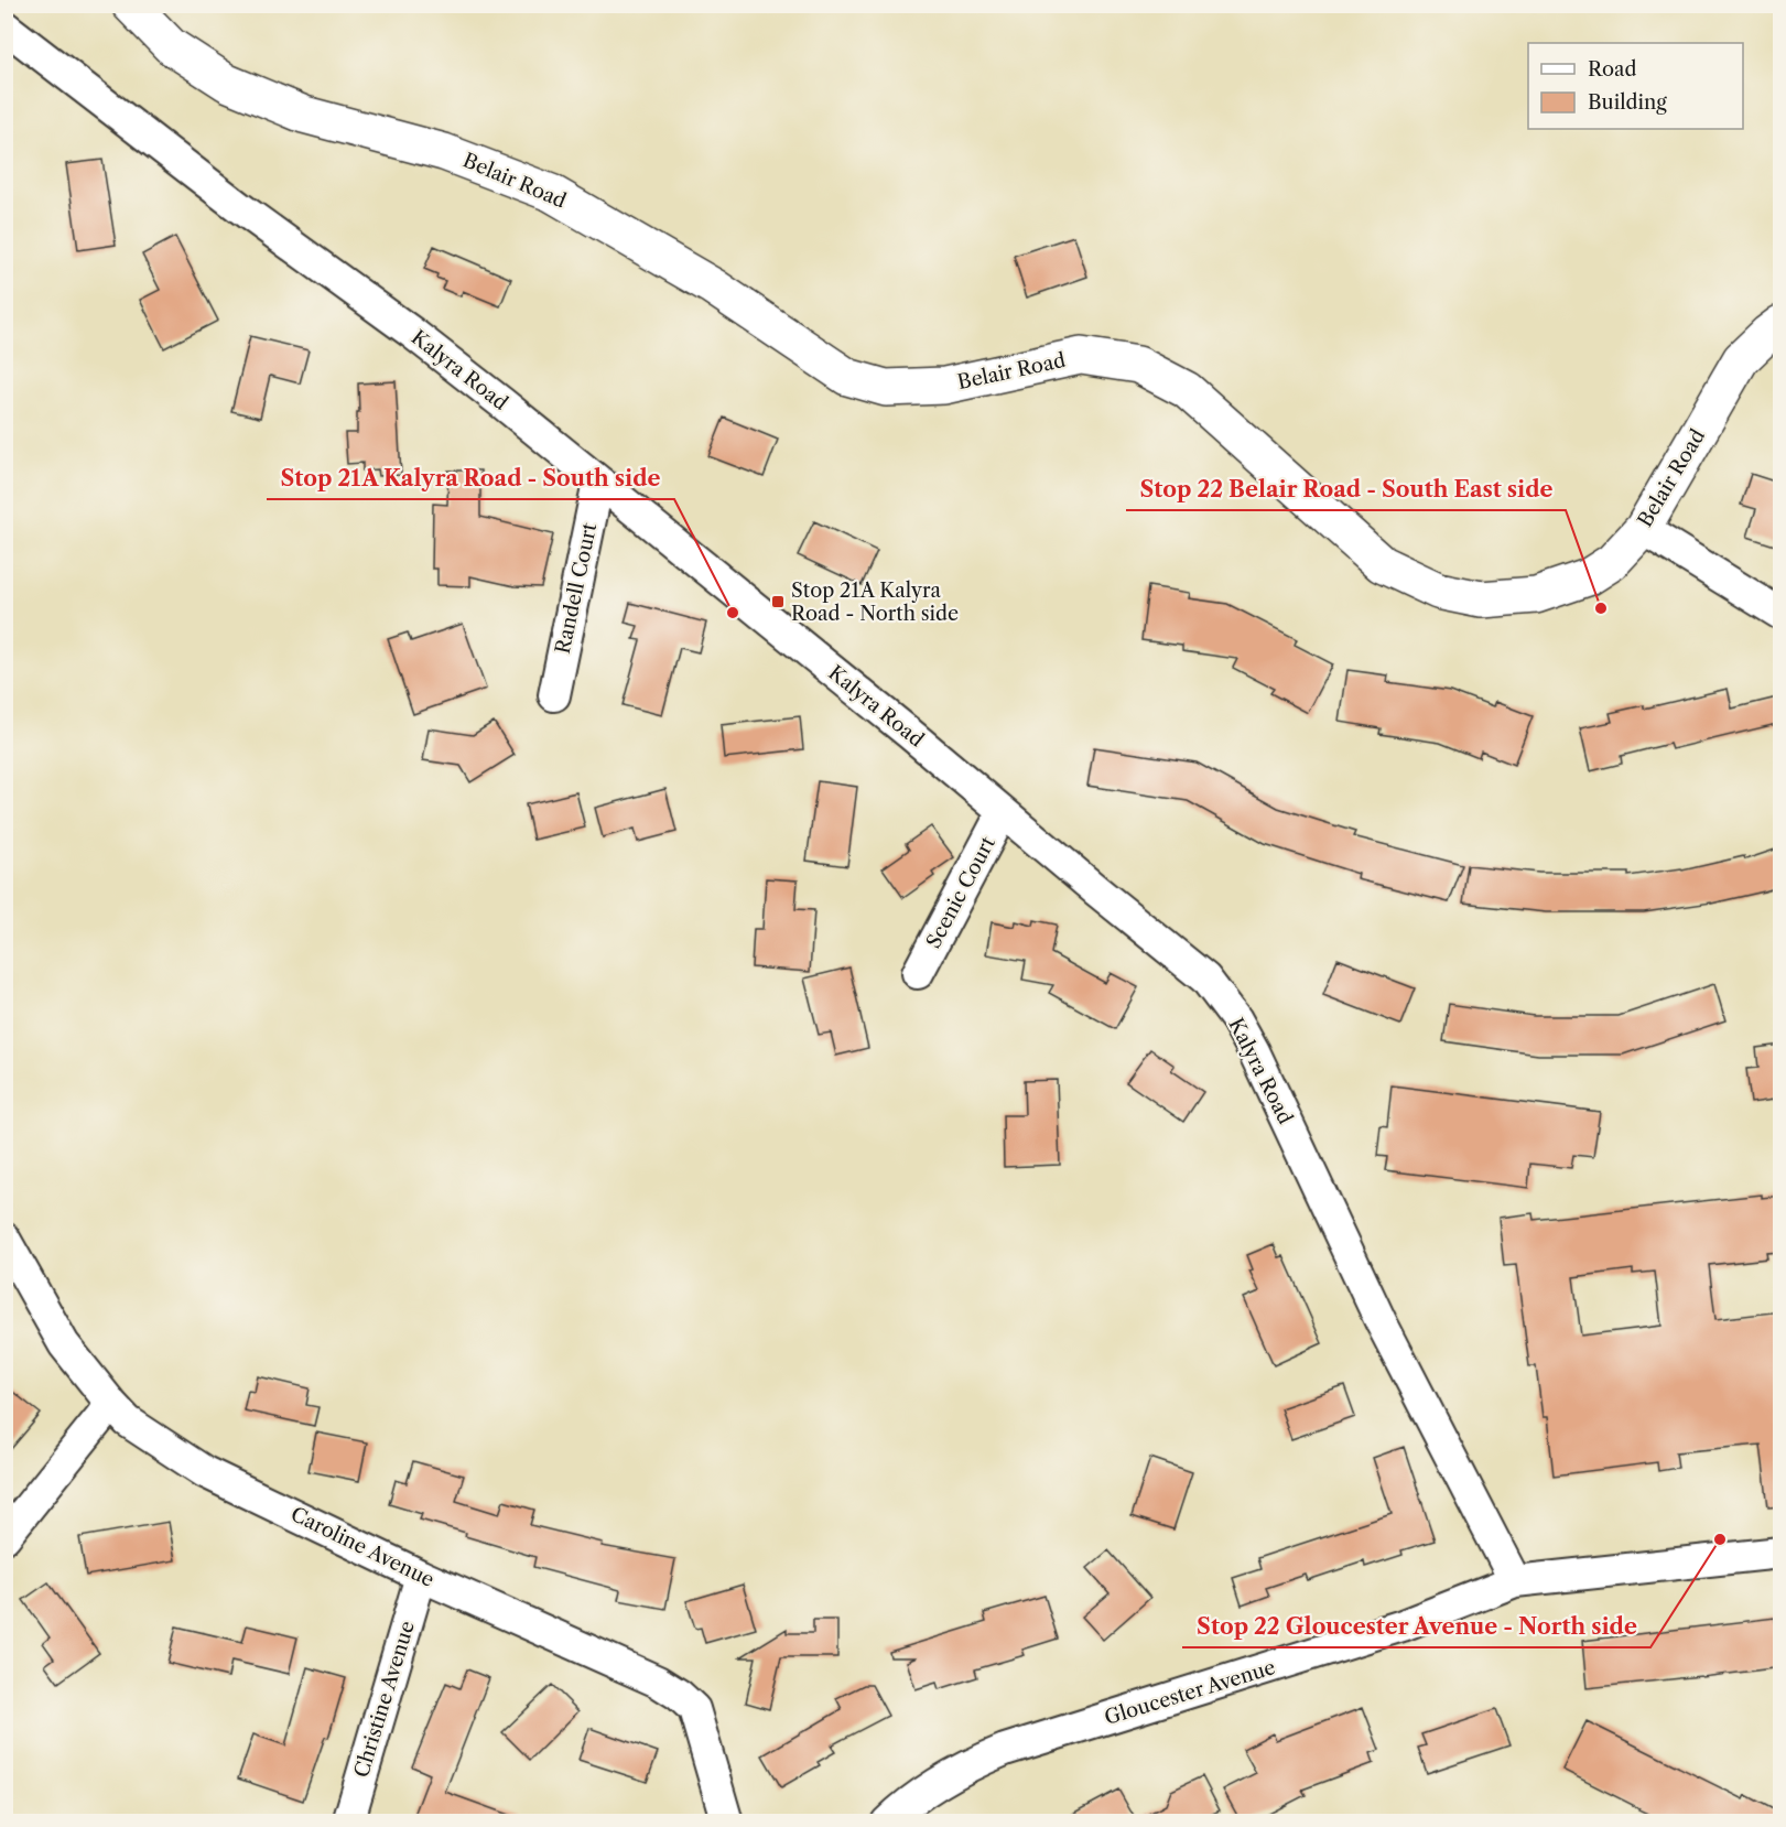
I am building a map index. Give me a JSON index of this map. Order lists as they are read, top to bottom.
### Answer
{
  "streets": {
    "main road": ["Belair Road"],
    "street": [
      "Kalyra Road",
      "Randell Court",
      "Scenic Court",
      "Caroline Avenue",
      "Gloucester Avenue",
      "Christine Avenue"
    ]
  },
  "crossings": [
    ["Kalyra Road", "Randell Court"],
    ["Kalyra Road", "Scenic Court"],
    ["Kalyra Road", "Gloucester Avenue"],
    ["Caroline Avenue", "Christine Avenue"]
  ],
  "places": {
    "transit": ["Stop 21A Kalyra Road - North side"],
    "other": ["Stop 22 Belair Road - South East side", "Stop 21A Kalyra Road - South side", "Stop 22 Gloucester Avenue - North side"]
  },
  "legend": ["Road", "Building"]
}
